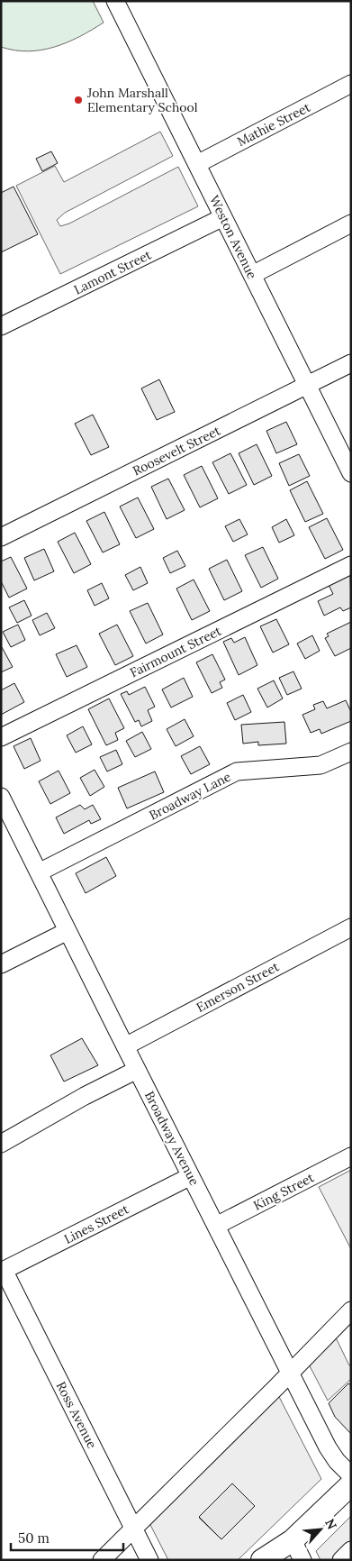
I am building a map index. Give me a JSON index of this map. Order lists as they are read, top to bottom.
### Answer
{
  "streets": {
    "street": [
      "Mathie Street",
      "Weston Avenue",
      "Lamont Street",
      "Roosevelt Street",
      "Fairmount Street",
      "Broadway Lane",
      "Emerson Street",
      "Broadway Avenue",
      "King Street",
      "Lines Street",
      "Ross Avenue"
    ]
  },
  "crossings": [
    ["Mathie Street", "Weston Avenue"],
    ["Weston Avenue", "Lamont Street"],
    ["Weston Avenue", "Roosevelt Street"],
    ["Broadway Lane", "Broadway Avenue"],
    ["Emerson Street", "Broadway Avenue"],
    ["Broadway Avenue", "King Street"],
    ["Broadway Avenue", "Lines Street"],
    ["Lines Street", "Ross Avenue"]
  ],
  "places": ["John Marshall Elementary School"],
  "scale_bar": "50 m",
  "north": "top right"
}
